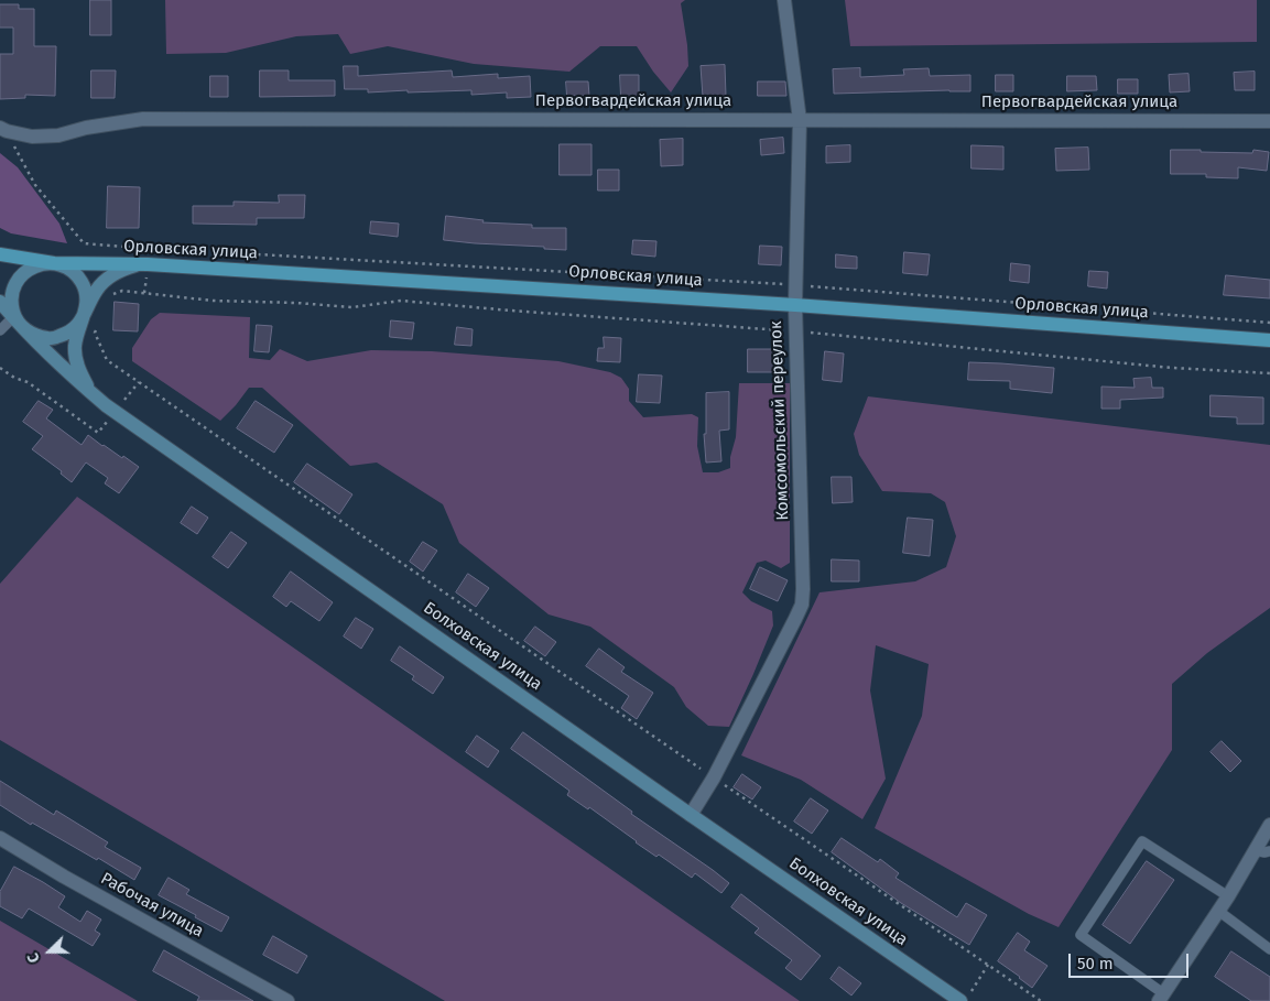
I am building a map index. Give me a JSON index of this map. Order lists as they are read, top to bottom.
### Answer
{
  "streets": {
    "main road": ["Орловская улица", "Болховская улица"],
    "street": ["Первогвардейская улица", "Комсомольский переулок", "Рабочая улица"]
  },
  "crossings": [
    ["Первогвардейская улица", "Комсомольский переулок"],
    ["Орловская улица", "Комсомольский переулок"],
    ["Орловская улица", "Болховская улица"],
    ["Комсомольский переулок", "Болховская улица"]
  ],
  "scale_bar": "50 m",
  "north": "left"
}
